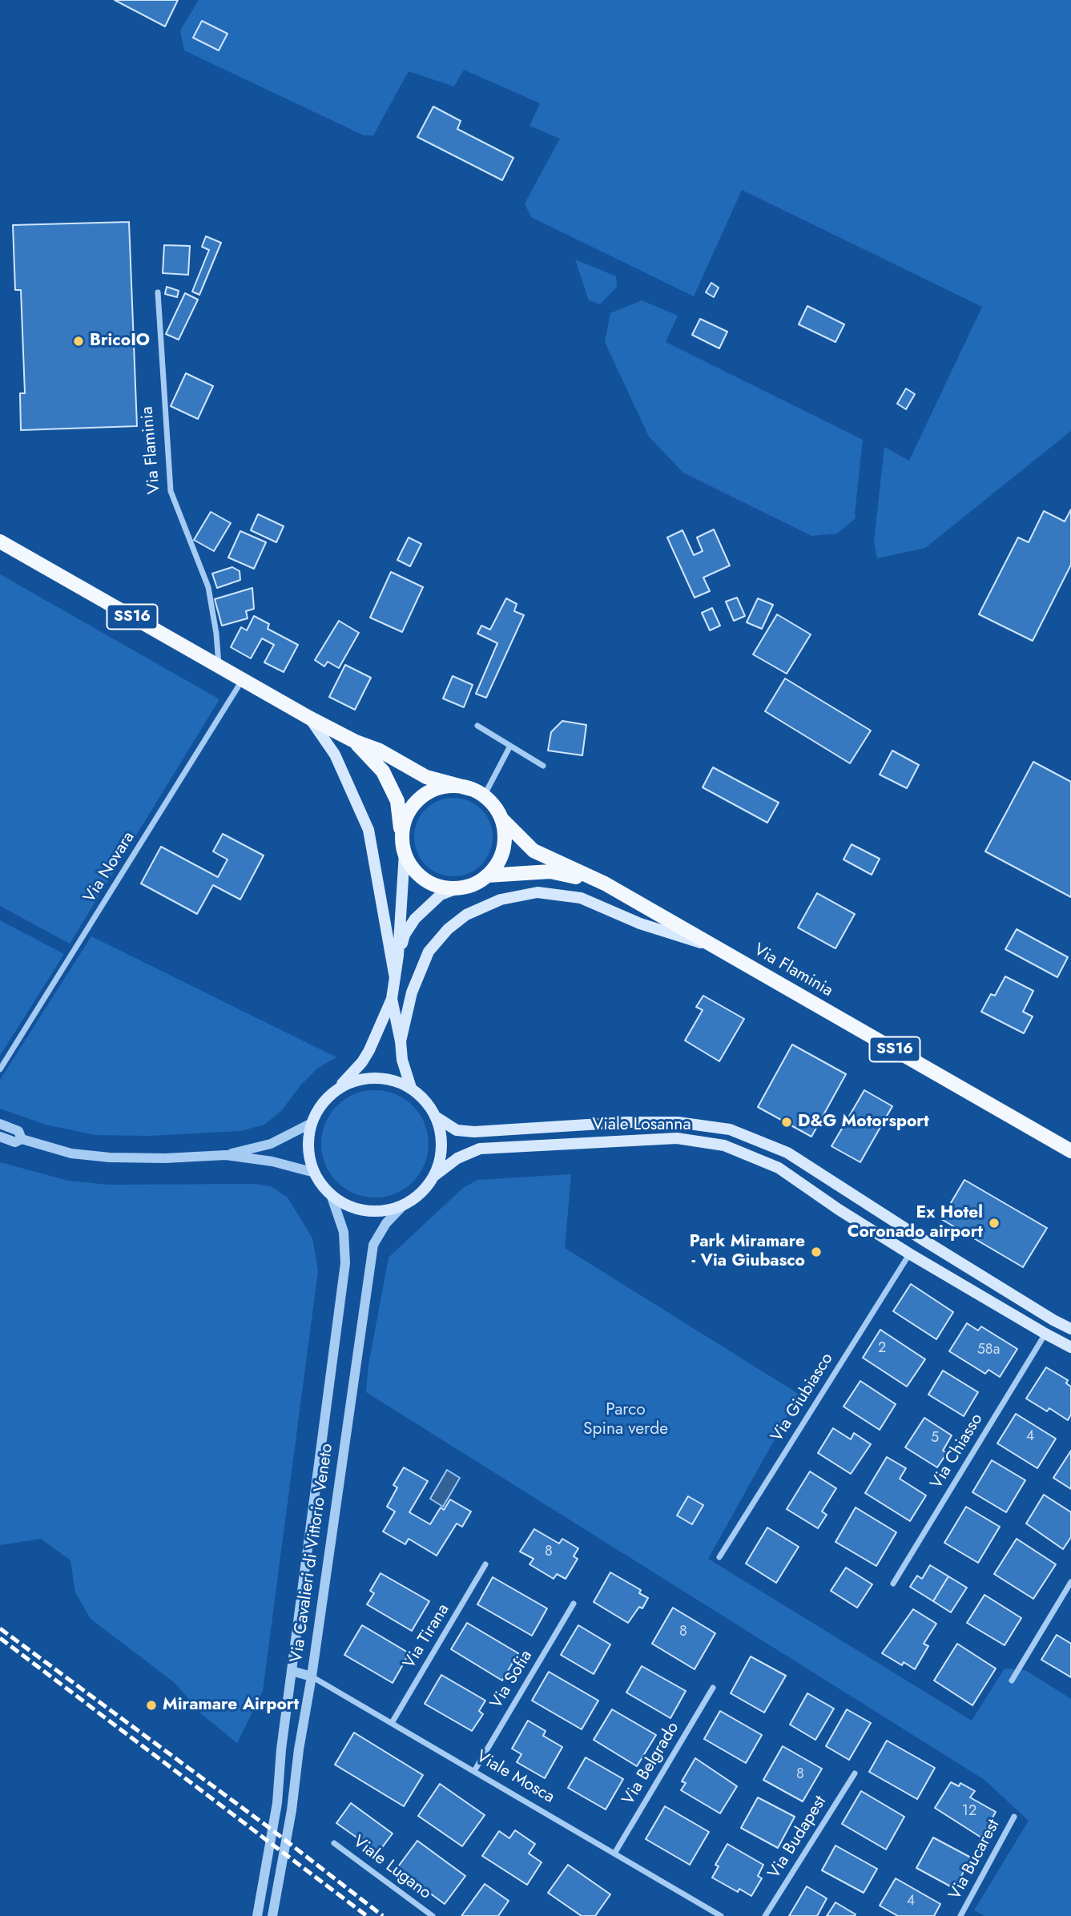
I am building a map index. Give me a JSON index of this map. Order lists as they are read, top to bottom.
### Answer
{
  "streets": {
    "main road": [
      "Via Flaminia",
      "SS16",
      "Viale Losanna",
      "Via Cavalieri di Vittorio Veneto"
    ],
    "street": [
      "Via Novara",
      "Via Giubiasco",
      "Via Chiasso",
      "Via Tirana",
      "Via Sofia",
      "Via Belgrado",
      "Viale Mosca",
      "Via Budapest",
      "Via Bucarest",
      "Viale Lugano"
    ]
  },
  "crossings": [
    ["Via Flaminia", "SS16"],
    ["SS16", "Via Novara"],
    ["Viale Losanna", "Via Giubiasco"],
    ["Viale Losanna", "Via Chiasso"],
    ["Viale Losanna", "Via Cavalieri di Vittorio Veneto"],
    ["Via Cavalieri di Vittorio Veneto", "Viale Mosca"],
    ["Via Tirana", "Viale Mosca"],
    ["Via Sofia", "Viale Mosca"],
    ["Via Belgrado", "Viale Mosca"]
  ],
  "parks": ["Parco Spina verde"],
  "places": [
    "BricoIO",
    "D&G Motorsport",
    "Ex Hotel Coronado airport",
    "Park Miramare - Via Giubasco",
    "Miramare Airport"
  ],
  "house_numbers": [
    "2",
    "58a",
    "4",
    "5",
    "8",
    "8",
    "8",
    "12",
    "4"
  ]
}
